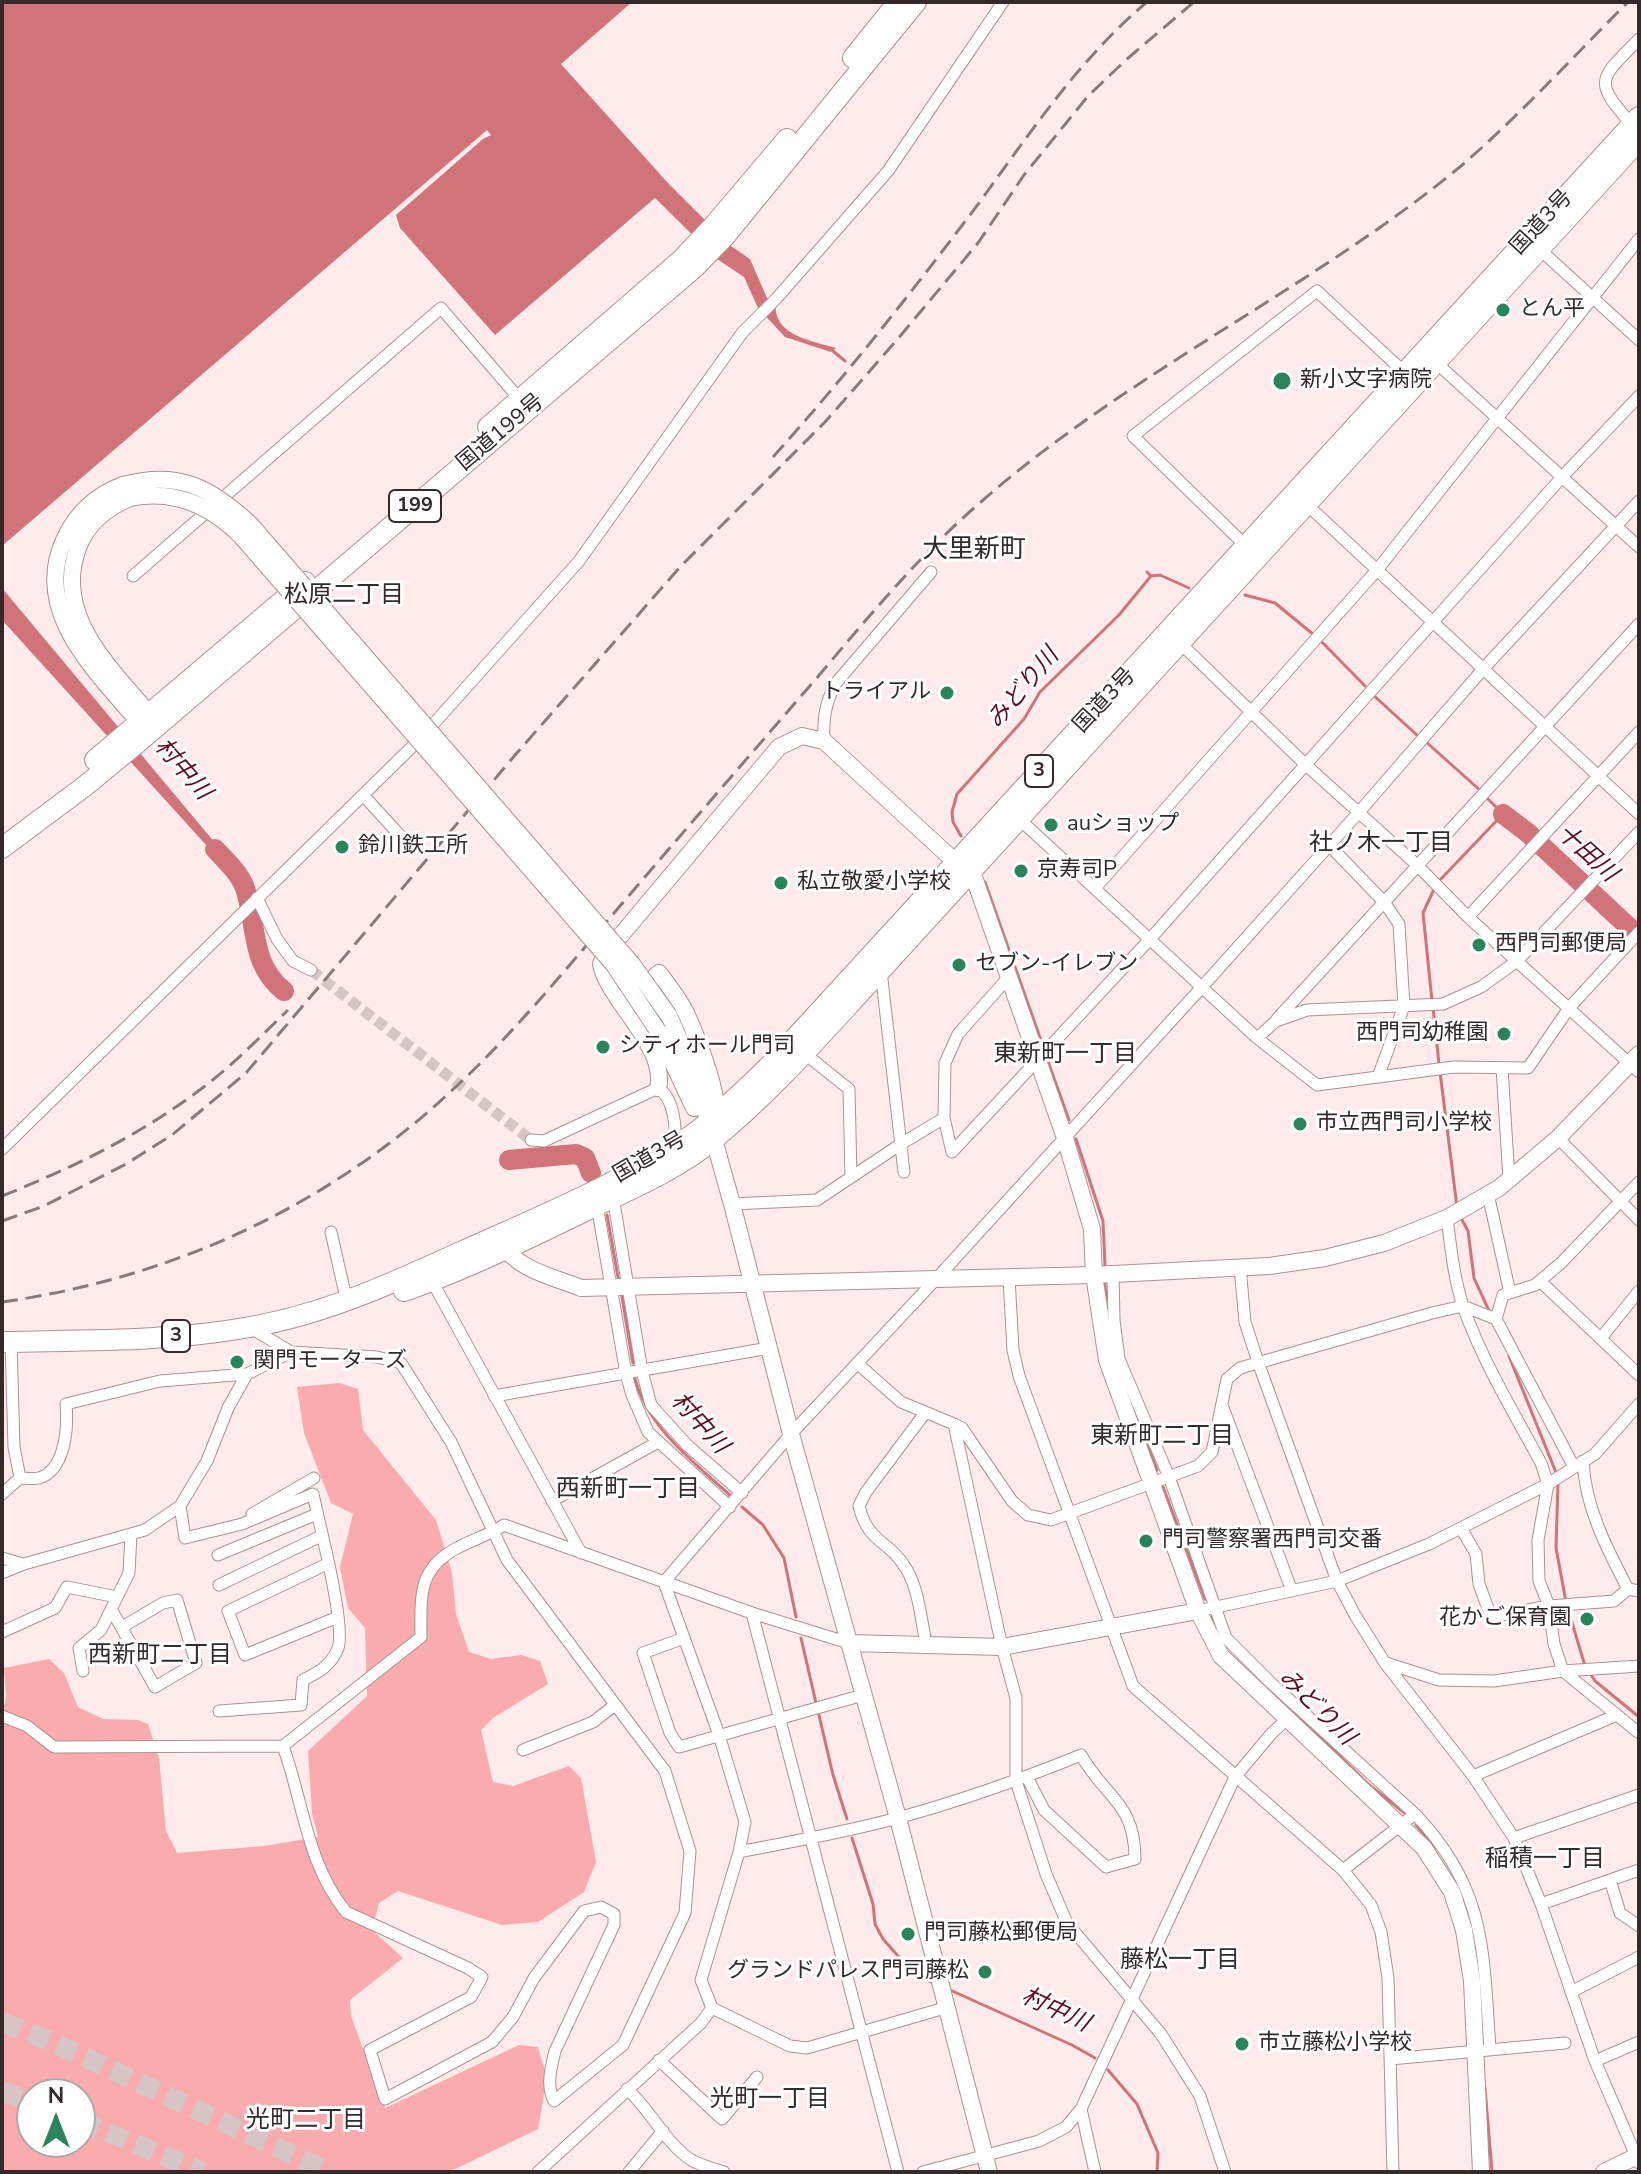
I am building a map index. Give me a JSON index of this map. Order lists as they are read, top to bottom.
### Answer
{
  "streets": {
    "highway": [
      "国道3号",
      "国道199号",
      "199",
      "3"
    ]
  },
  "districts": [
    "大里新町",
    "松原二丁目",
    "社ノ木一丁目",
    "東新町一丁目",
    "東新町二丁目",
    "西新町一丁目",
    "西新町二丁目",
    "稲積一丁目",
    "藤松一丁目",
    "光町一丁目",
    "光町二丁目"
  ],
  "water": ["みどり川", "村中川", "十田川"],
  "places": [
    "とん平",
    "新小文字病院",
    "トライアル",
    "auショップ",
    "鈴川鉄工所",
    "京寿司P",
    "私立敬愛小学校",
    "西門司郵便局",
    "セブン-イレブン",
    "西門司幼稚園",
    "シティホール門司",
    "市立西門司小学校",
    "関門モーターズ",
    "門司警察署西門司交番",
    "花かご保育園",
    "門司藤松郵便局",
    "グランドパレス門司藤松",
    "市立藤松小学校"
  ],
  "north": "top"
}
